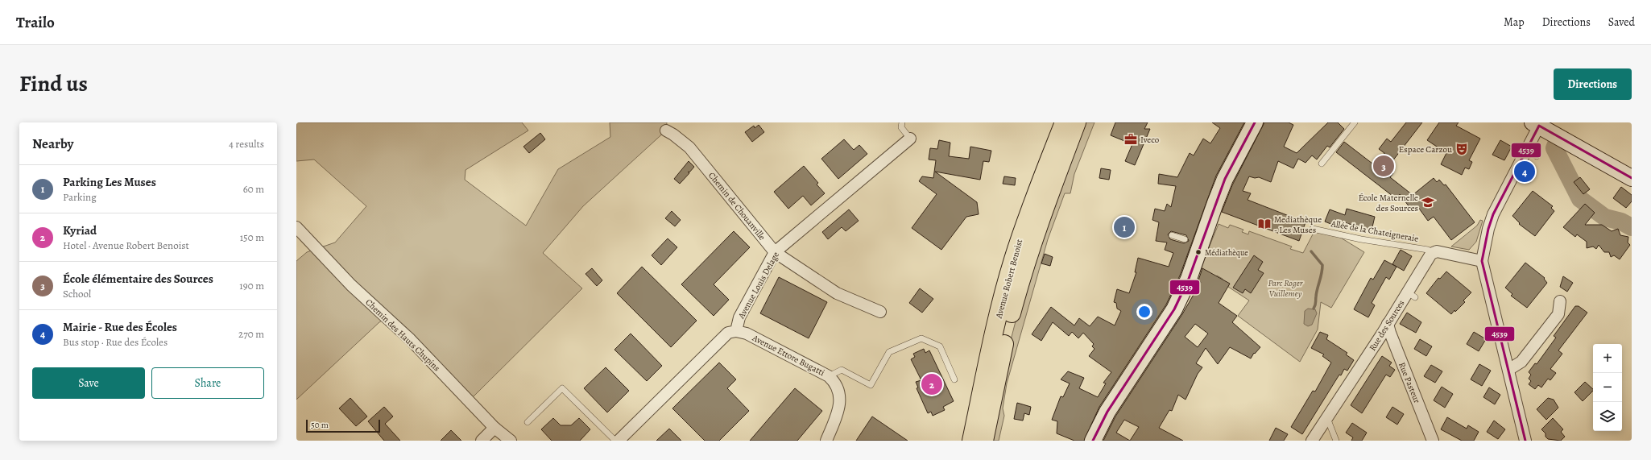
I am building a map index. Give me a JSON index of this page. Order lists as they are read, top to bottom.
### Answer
{
  "streets": {
    "main road": ["Avenue Robert Benoist"],
    "street": [
      "Chemin de Chouanville",
      "Avenue Louis Delage",
      "Rue des Sources",
      "Chemin des Hauts Chupins",
      "Avenue Ettore Bugatti",
      "Rue Pasteur"
    ],
    "lane": ["Allée de la Chateigneraie"]
  },
  "crossings": [
    ["Chemin de Chouanville", "Avenue Louis Delage"],
    ["Allée de la Chateigneraie", "Rue des Sources"],
    ["Avenue Louis Delage", "Avenue Ettore Bugatti"],
    ["Rue des Sources", "Rue Pasteur"]
  ],
  "parks": ["Parc Roger Vuillemey"],
  "places": {
    "office": ["Iveco"],
    "theatre": ["Espace Carzou"],
    "school or university": ["École Maternelle des Sources"],
    "library": ["Mediathèque - Les Muses"],
    "other": ["Médiathèque"]
  },
  "lines": ["transit line 4539"],
  "scale_bar": "50 m",
  "page": {
    "header": "Trailo",
    "nav": ["Map", "Directions", "Saved"],
    "title": "Find us",
    "buttons": [
      "Directions",
      ["Save", "Share"]
    ],
    "heading": ["Nearby", "4 results"],
    "pins": [
      "3",
      "4",
      "1",
      "2"
    ],
    "list": [
      {
        "mark": "1",
        "name": "Parking Les Muses",
        "note": "Parking",
        "value": "60 m"
      },
      {
        "mark": "2",
        "name": "Kyriad",
        "note": "Hotel · Avenue Robert Benoist",
        "value": "150 m"
      },
      {
        "mark": "3",
        "name": "École élémentaire des Sources",
        "note": "School",
        "value": "190 m"
      },
      {
        "mark": "4",
        "name": "Mairie - Rue des Écoles",
        "note": "Bus stop · Rue des Écoles",
        "value": "270 m"
      }
    ],
    "map_buttons": ["+", "−"],
    "scale": "50 m"
  }
}
